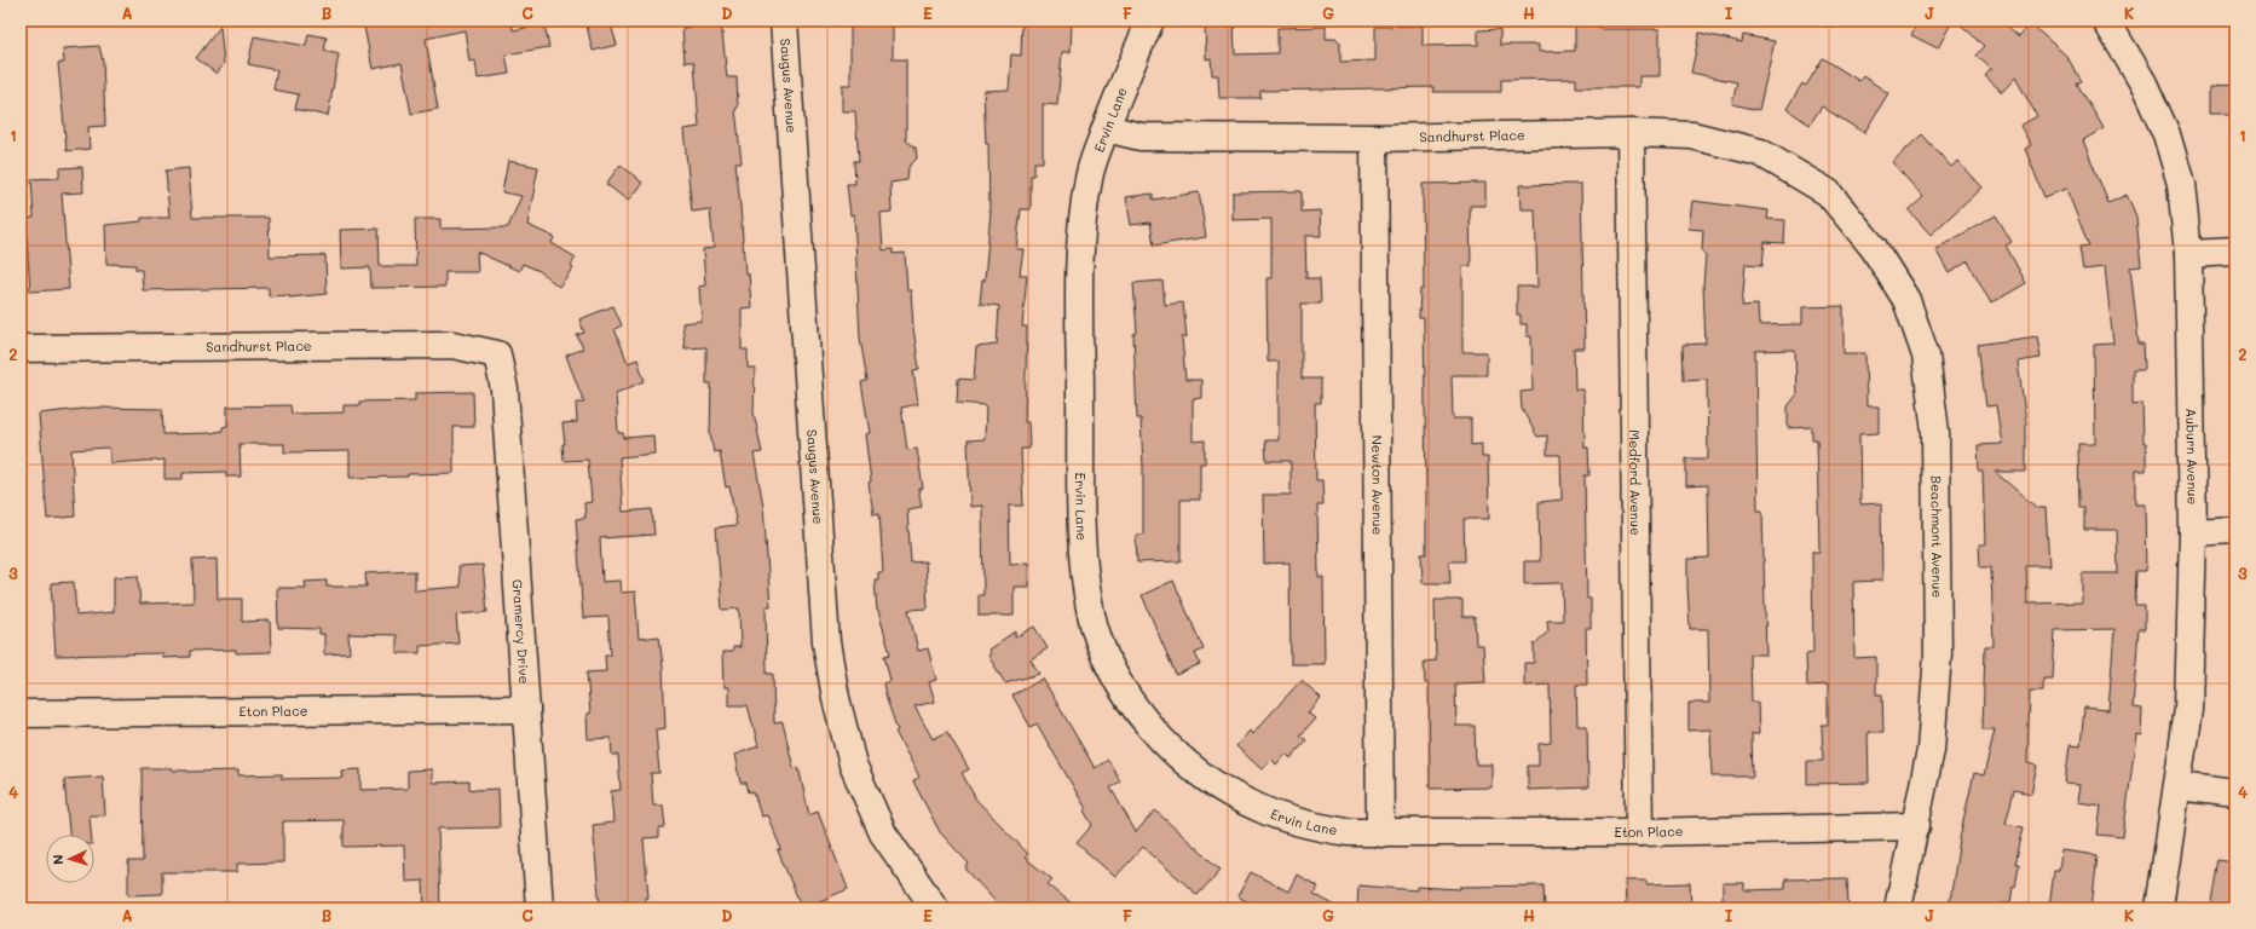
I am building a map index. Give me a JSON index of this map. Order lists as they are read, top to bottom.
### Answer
{
  "streets": {
    "street": [
      "Saugus Avenue",
      "Ervin Lane",
      "Sandhurst Place",
      "Auburn Avenue",
      "Medford Avenue",
      "Newton Avenue",
      "Beachmont Avenue",
      "Gramercy Drive",
      "Eton Place"
    ]
  },
  "crossings": [
    ["Ervin Lane", "Sandhurst Place"],
    ["Ervin Lane", "Newton Avenue"],
    ["Ervin Lane", "Eton Place"],
    ["Sandhurst Place", "Medford Avenue"],
    ["Sandhurst Place", "Newton Avenue"],
    ["Sandhurst Place", "Beachmont Avenue"],
    ["Sandhurst Place", "Gramercy Drive"],
    ["Medford Avenue", "Eton Place"],
    ["Newton Avenue", "Eton Place"],
    ["Beachmont Avenue", "Eton Place"],
    ["Gramercy Drive", "Eton Place"]
  ],
  "north": "left",
  "grid": {
    "columns": [
      "A",
      "B",
      "C",
      "D",
      "E",
      "F",
      "G",
      "H",
      "I",
      "J",
      "K"
    ],
    "rows": [
      "1",
      "2",
      "3",
      "4"
    ]
  }
}
